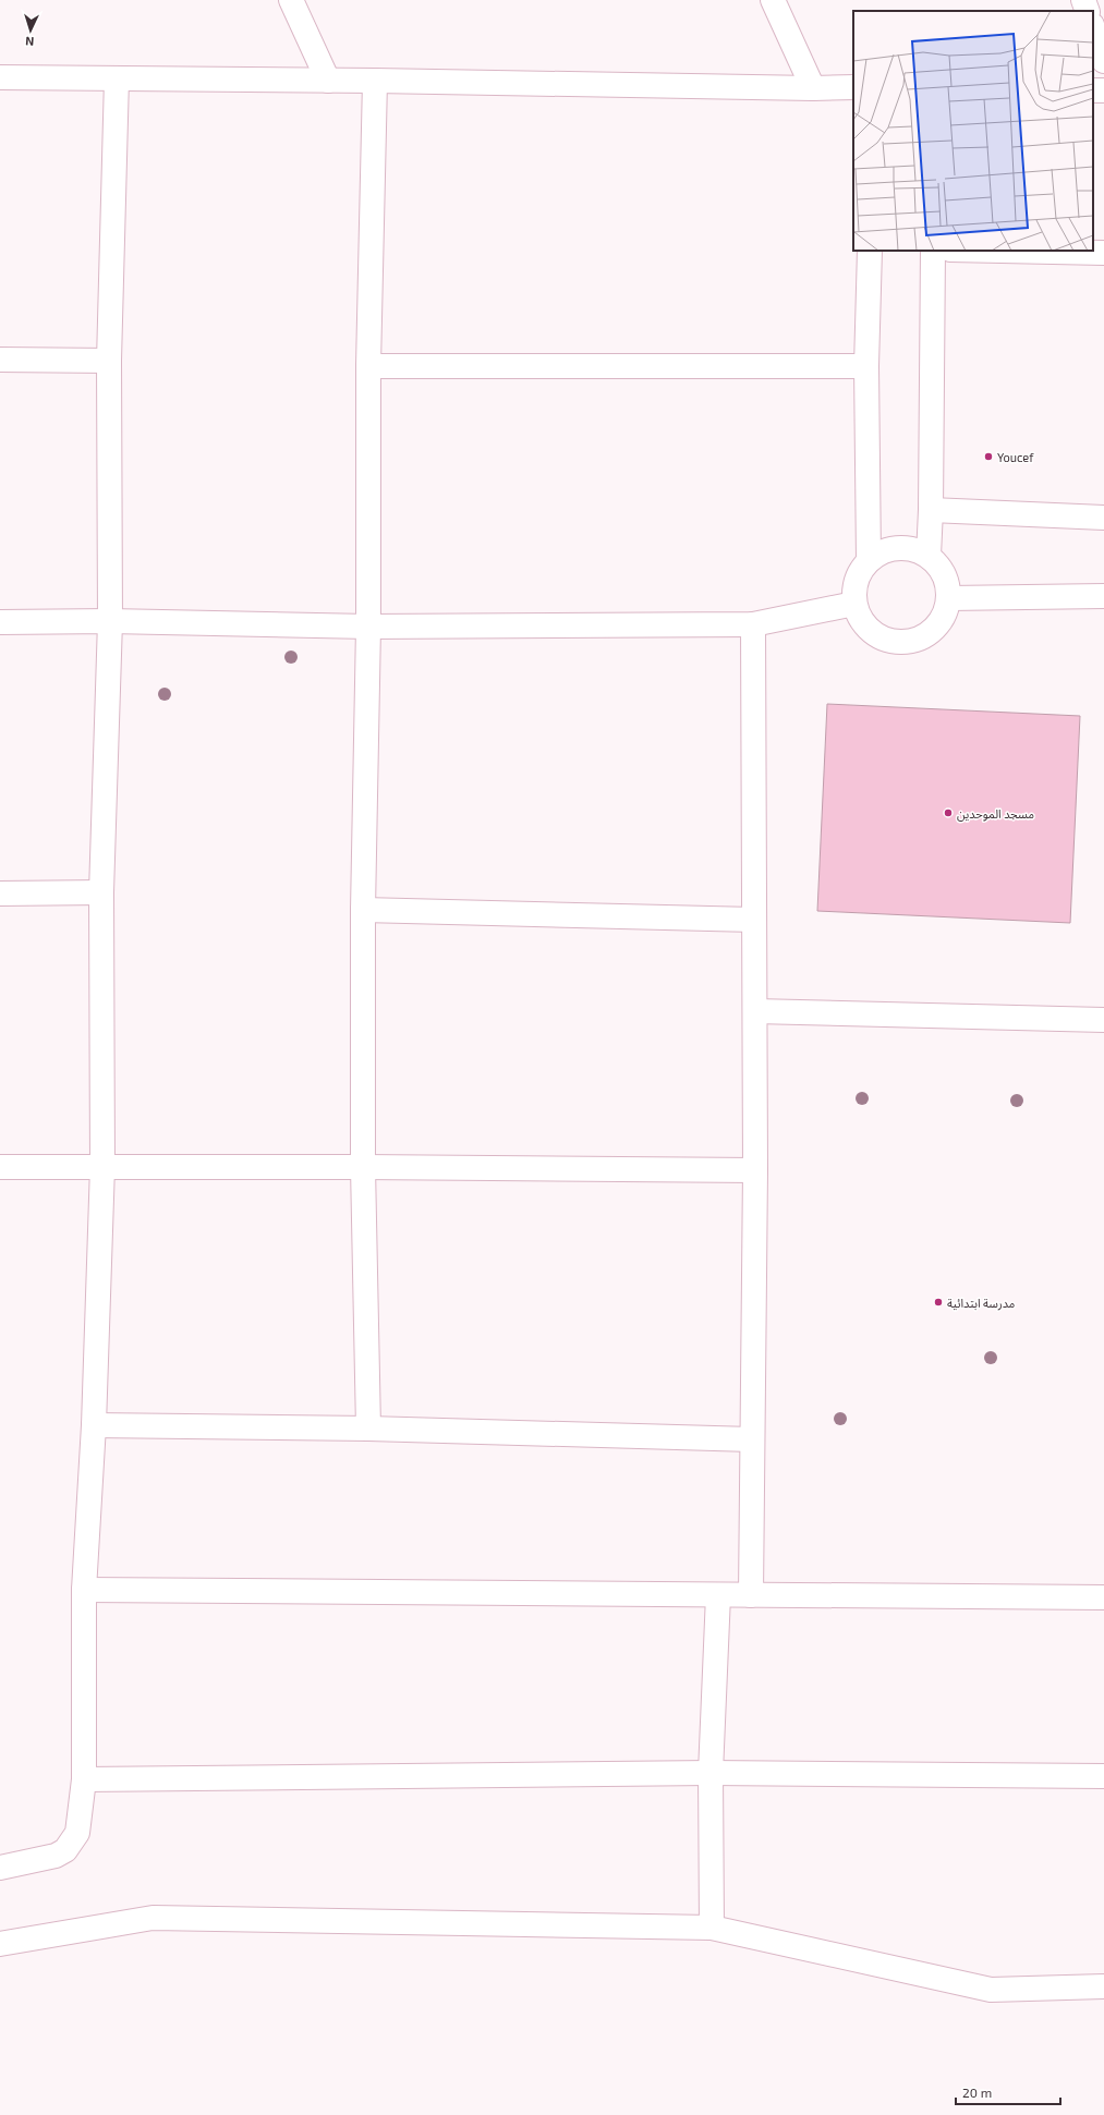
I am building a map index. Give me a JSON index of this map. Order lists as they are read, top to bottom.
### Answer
{
  "places": ["Youcef", "مسجد الموحدين", "مدرسة ابتدائية"],
  "scale_bar": "20 m",
  "north": "bottom"
}
